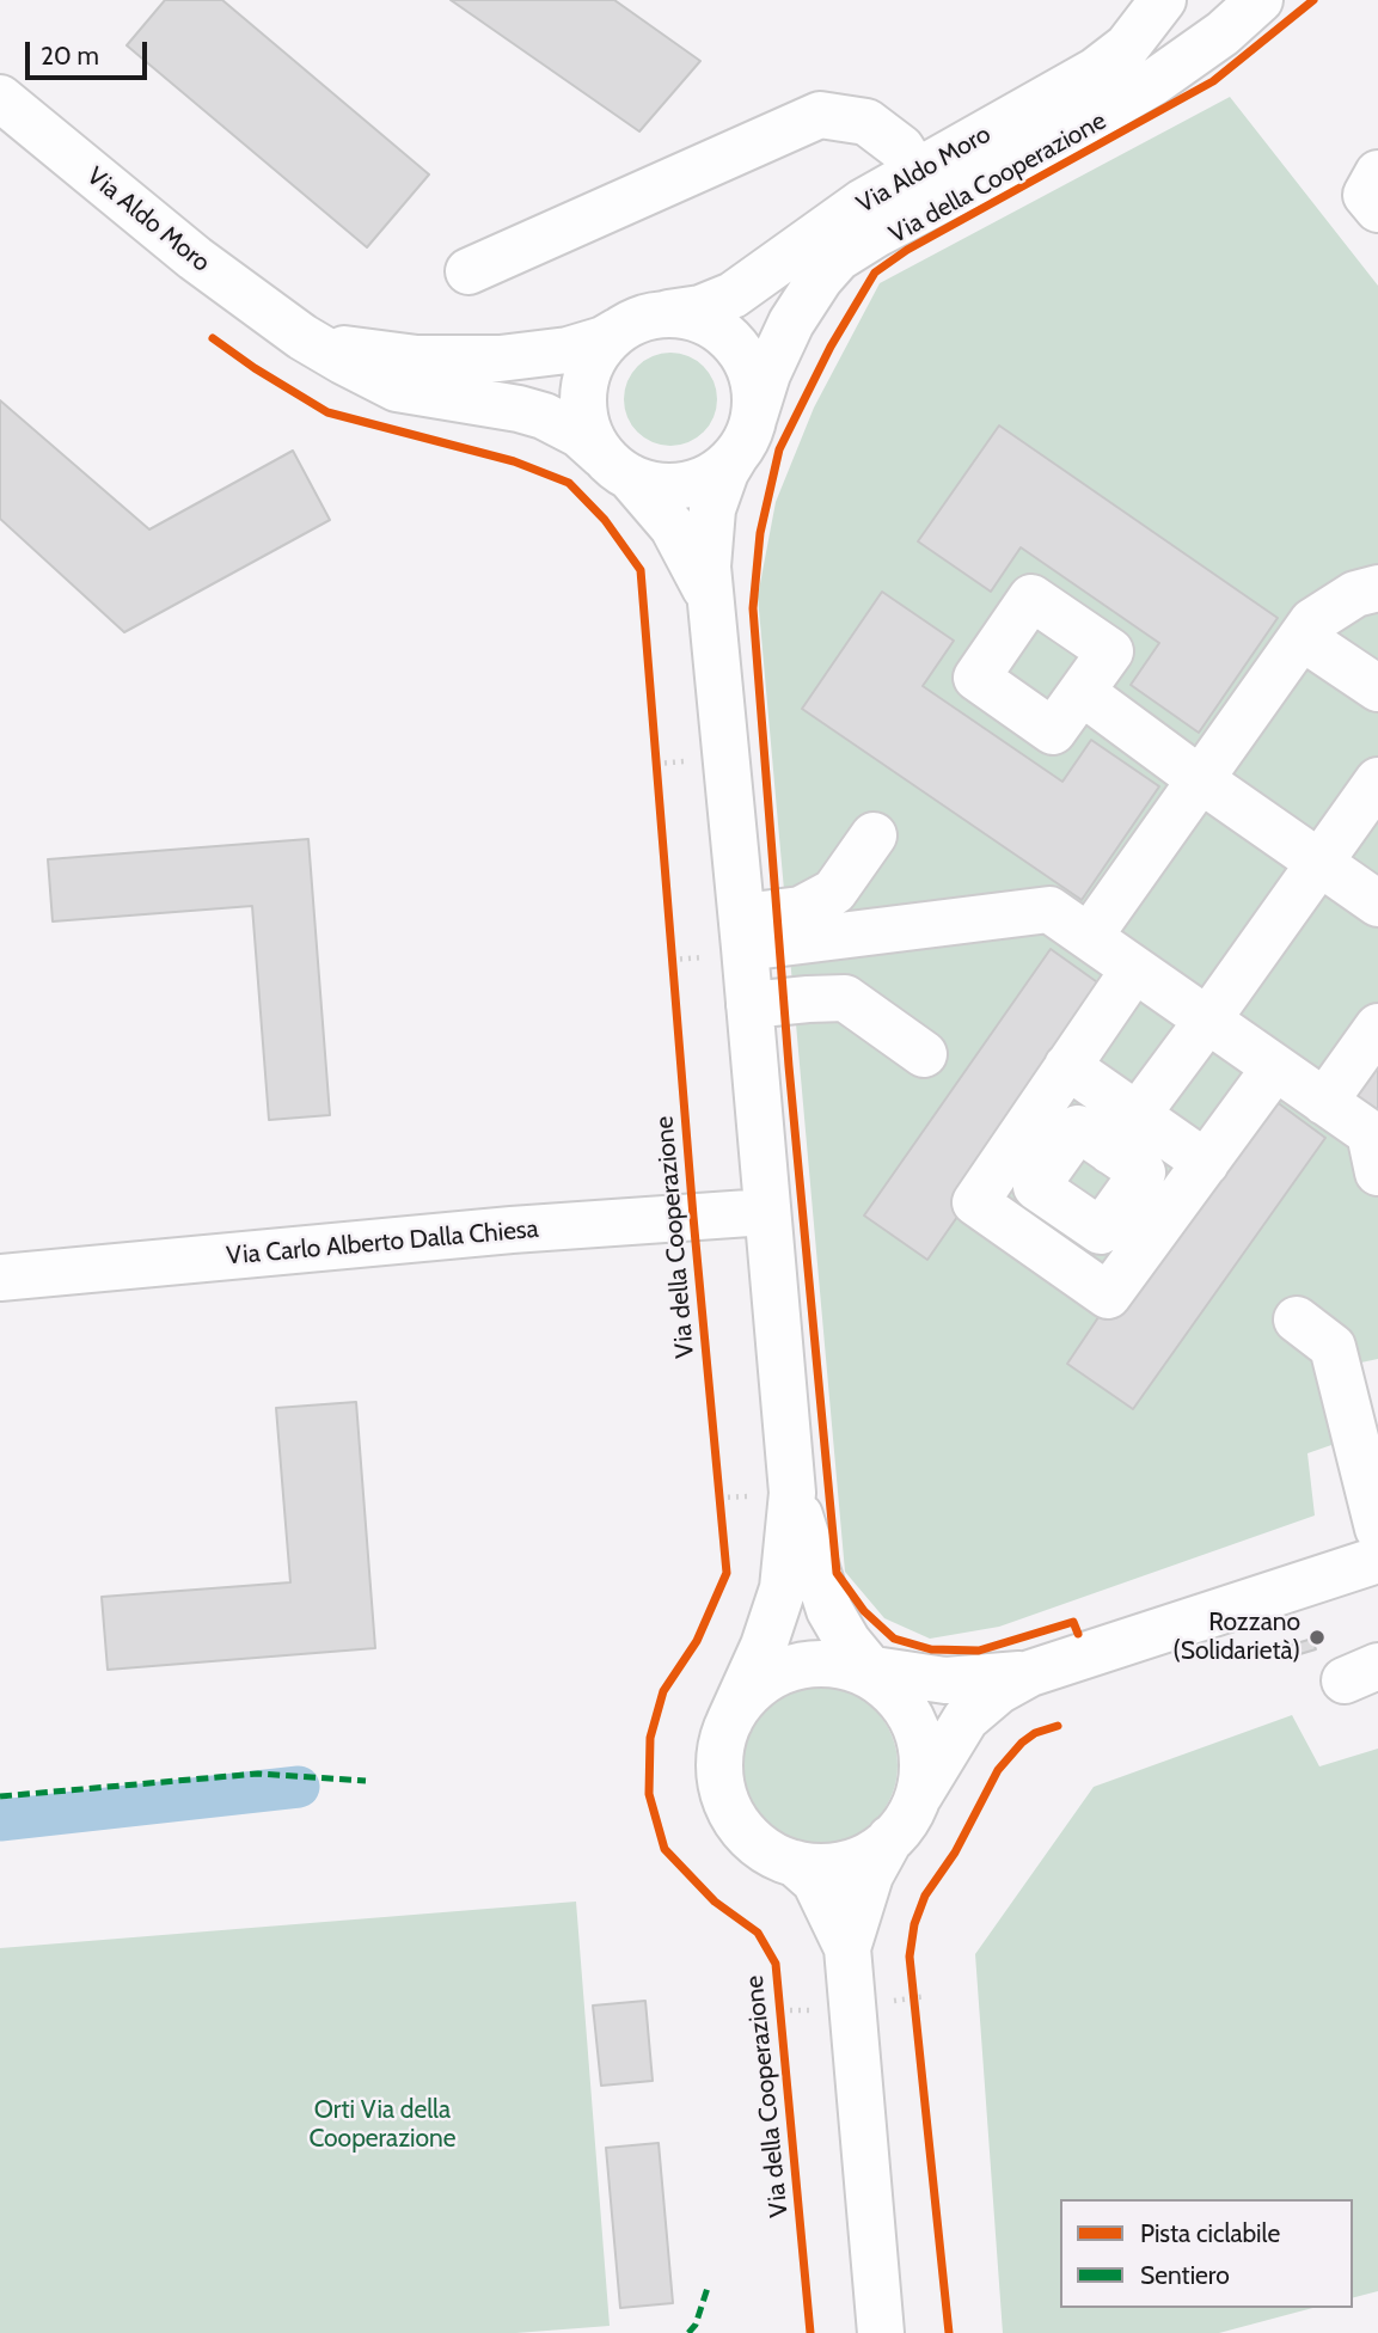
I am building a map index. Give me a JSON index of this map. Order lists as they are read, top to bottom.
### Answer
{
  "streets": {
    "street": ["Via Aldo Moro", "Via Carlo Alberto Dalla Chiesa"],
    "cycle path": ["Via della Cooperazione"]
  },
  "parks": ["Orti Via della Cooperazione"],
  "places": ["Rozzano (Solidarietà)"],
  "legend": ["Pista ciclabile", "Sentiero"],
  "scale_bar": "20 m"
}
